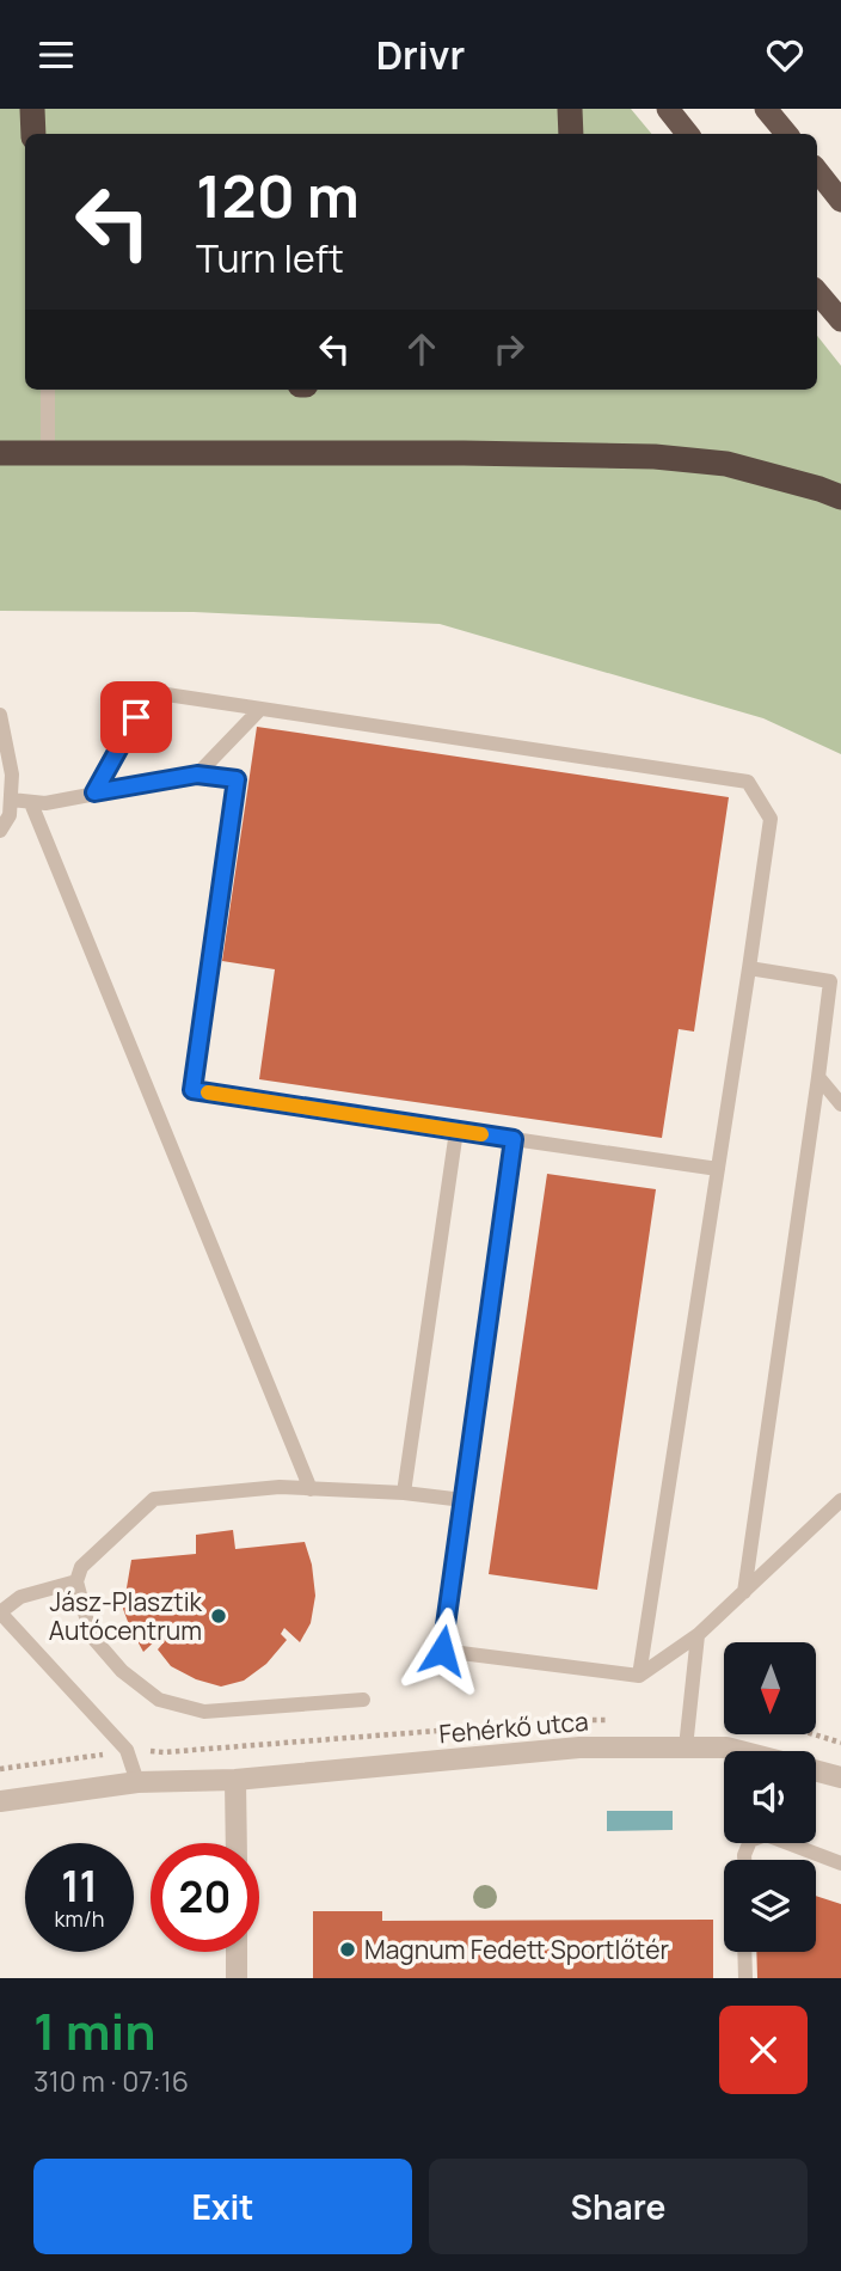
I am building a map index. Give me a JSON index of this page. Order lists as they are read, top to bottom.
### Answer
{
  "streets": {
    "street": ["Fehérkő utca"]
  },
  "places": ["Jász-Plasztik Autócentrum", "Magnum Fedett Sportlőtér"],
  "north": "bottom",
  "page": {
    "header": "Drivr",
    "turn": ["120 m", "Turn left"],
    "speed": "11 km/h",
    "limit": "20",
    "heading": ["1 min", "310 m · 07:16"],
    "buttons": ["Exit", "Share"]
  }
}
